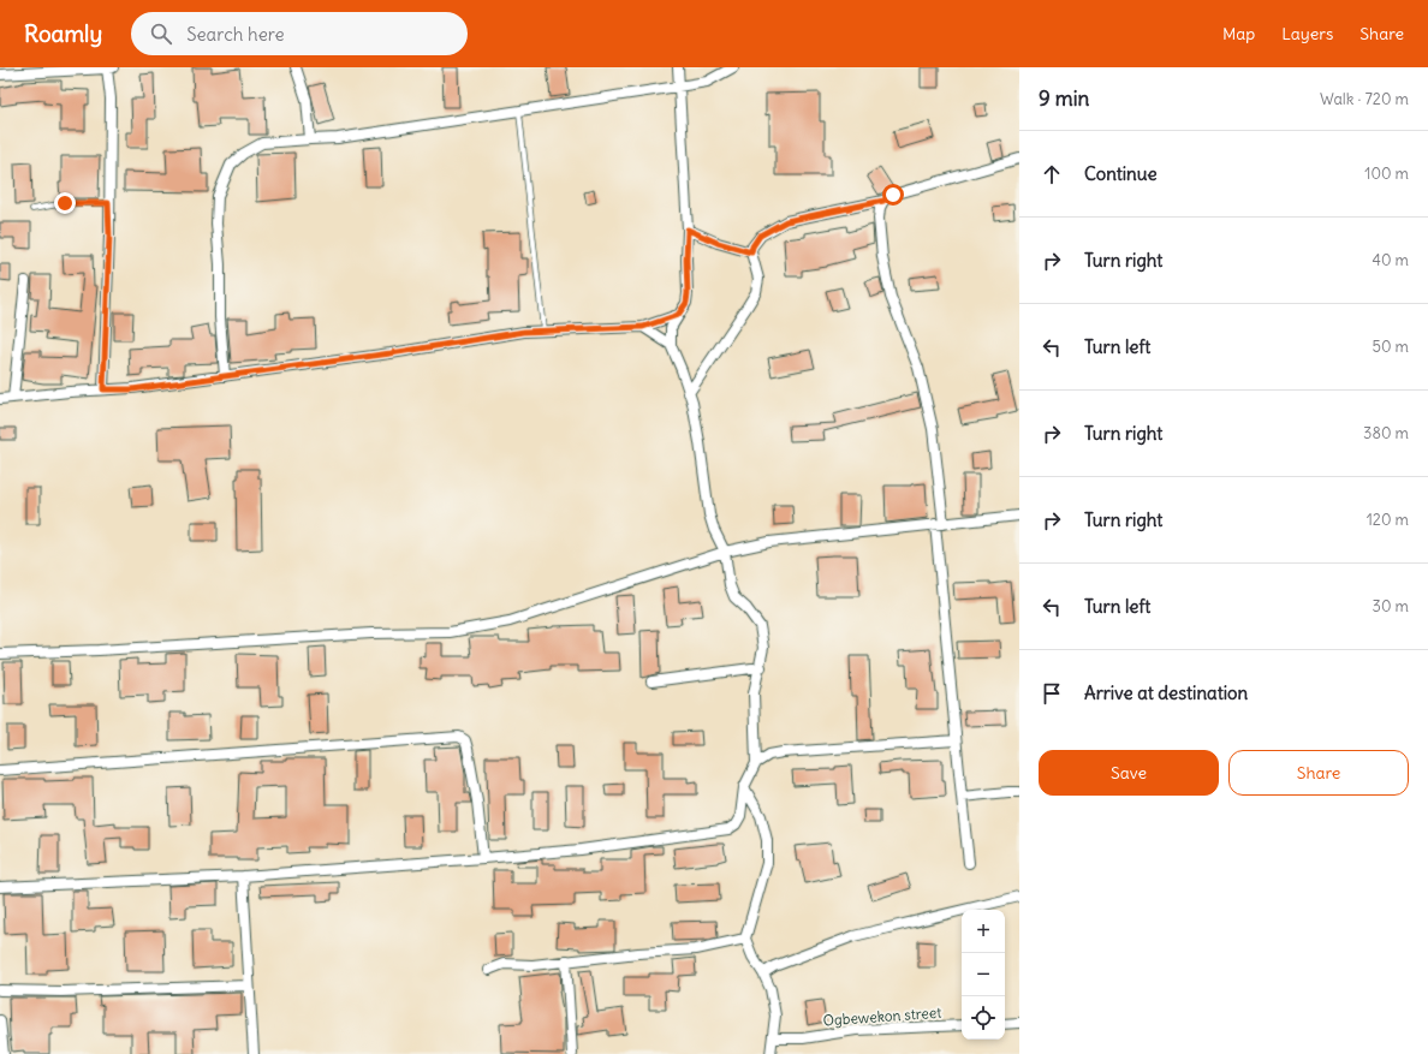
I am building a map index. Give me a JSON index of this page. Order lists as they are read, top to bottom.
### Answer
{
  "streets": {
    "street": ["Ogbewekon street"]
  },
  "page": {
    "header": "Roamly",
    "search": "Search here",
    "nav": ["Map", "Layers", "Share"],
    "heading": ["9 min", "Walk · 720 m"],
    "list": [
      ["Continue", "100 m"],
      ["Turn right", "40 m"],
      ["Turn left", "50 m"],
      ["Turn right", "380 m"],
      ["Turn right", "120 m"],
      ["Turn left", "30 m"],
      "Arrive at destination"
    ],
    "buttons": ["Save", "Share"],
    "map_buttons": ["+", "−"]
  }
}
